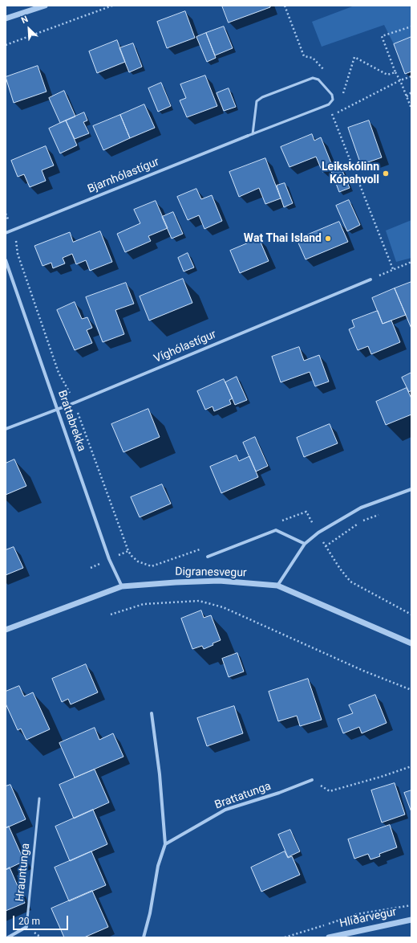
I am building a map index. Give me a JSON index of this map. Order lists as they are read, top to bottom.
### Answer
{
  "streets": {
    "street": [
      "Bjarnhólastígur",
      "Víghólastígur",
      "Brattabrekka",
      "Digranesvegur",
      "Brattatunga",
      "Hrauntunga",
      "Hlíðarvegur"
    ]
  },
  "crossings": [
    ["Víghólastígur", "Brattabrekka"],
    ["Brattabrekka", "Digranesvegur"]
  ],
  "places": ["Leikskólinn Kópahvoll", "Wat Thai Island"],
  "scale_bar": "20 m",
  "north": "top left"
}
